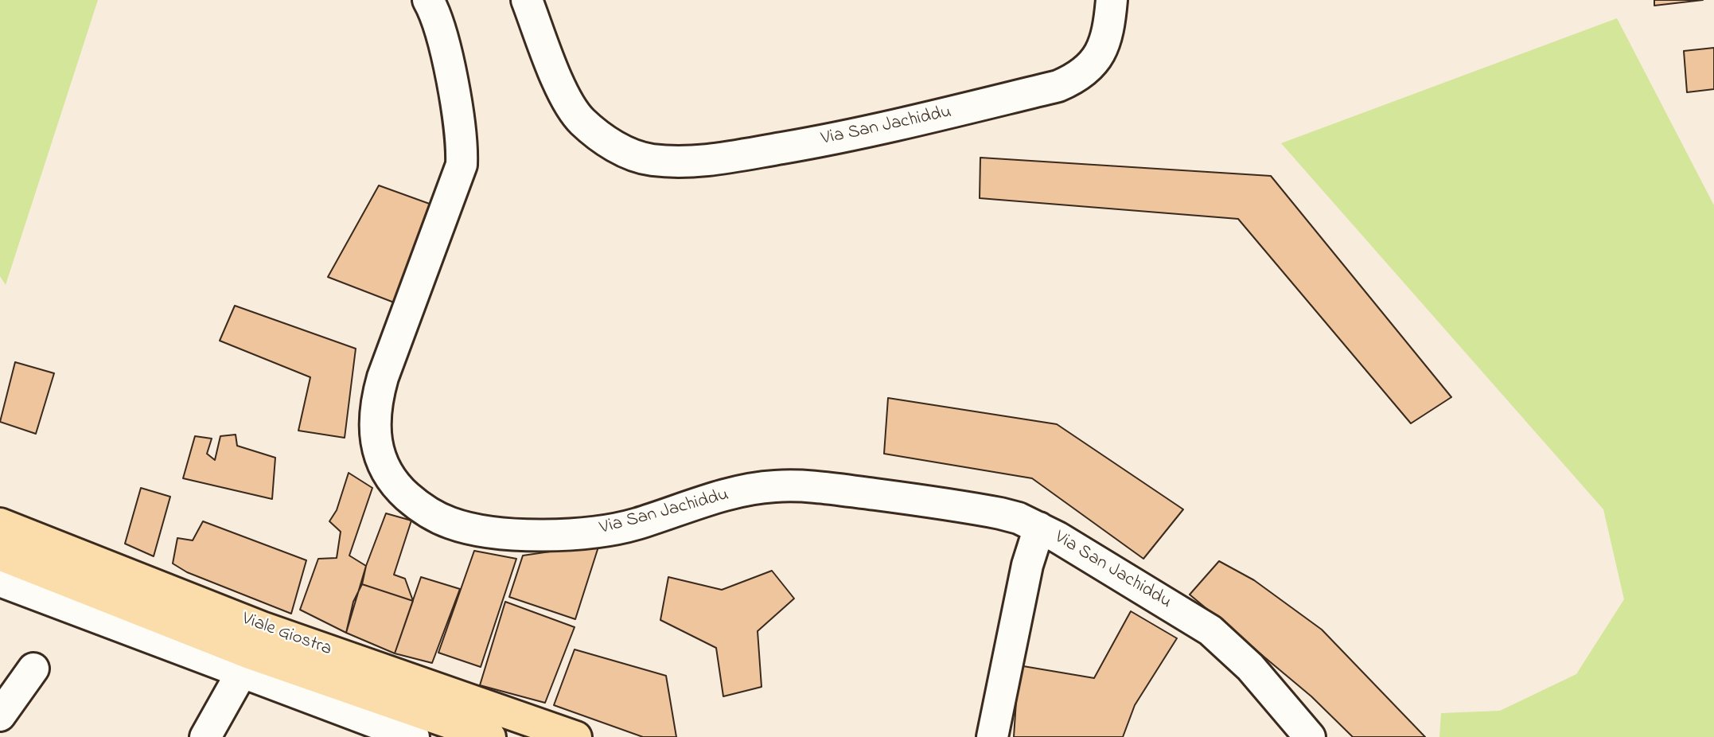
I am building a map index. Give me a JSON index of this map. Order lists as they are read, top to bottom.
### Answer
{
  "streets": {
    "main road": ["Viale Giostra"],
    "street": ["Via San Jachiddu"]
  }
}
